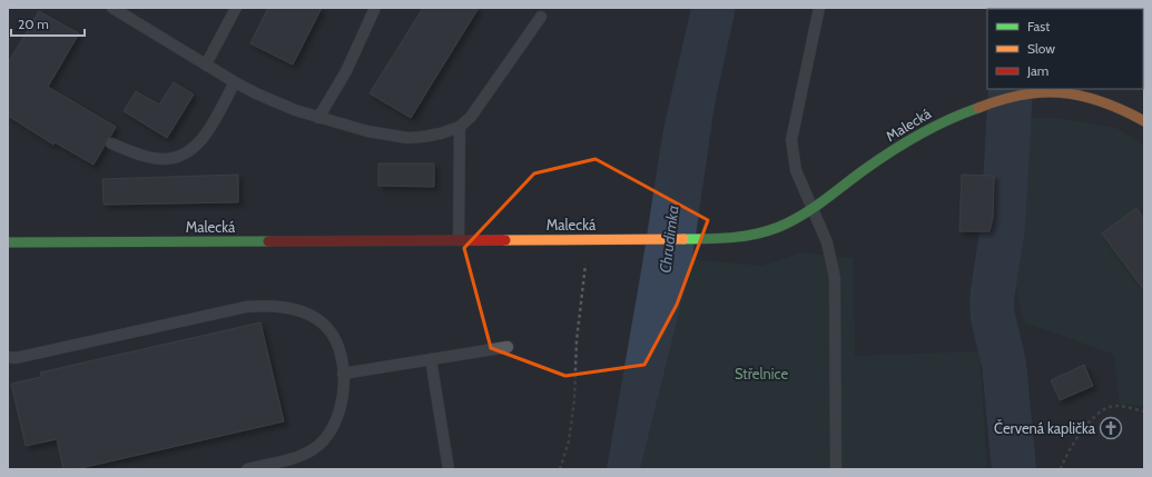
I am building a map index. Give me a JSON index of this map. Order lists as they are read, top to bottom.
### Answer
{
  "streets": {
    "street": ["Malecká"]
  },
  "water": ["Chrudimka"],
  "parks": ["Střelnice"],
  "places": {
    "church": ["Červená kaplička"]
  },
  "legend": ["Fast", "Slow", "Jam"],
  "scale_bar": "20 m"
}
